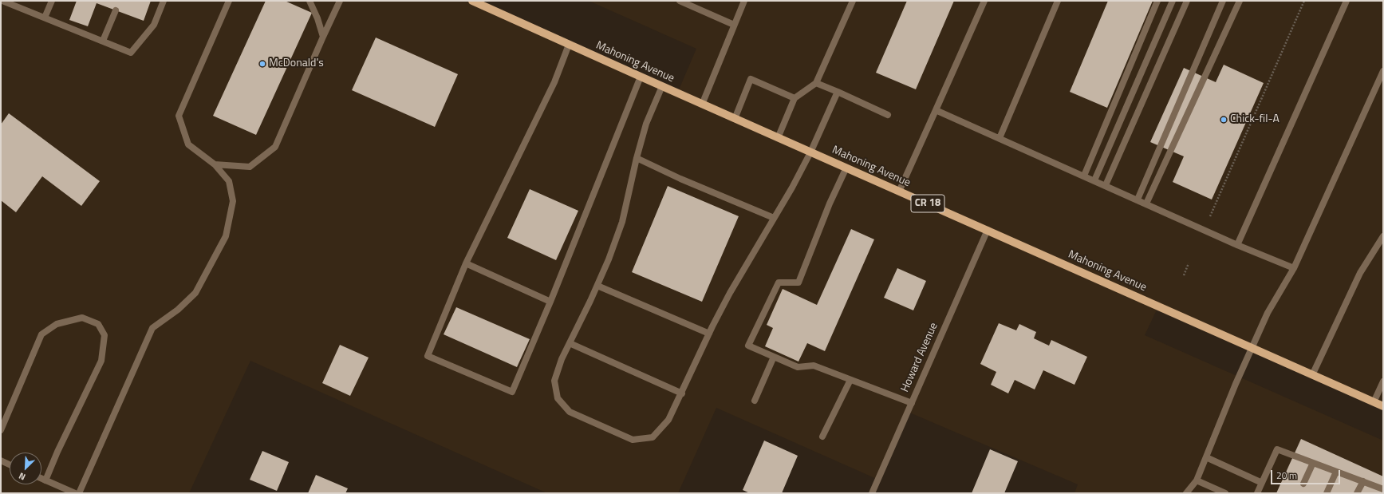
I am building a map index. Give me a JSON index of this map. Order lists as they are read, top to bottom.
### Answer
{
  "streets": {
    "main road": ["Mahoning Avenue", "CR 18"],
    "street": ["Howard Avenue"]
  },
  "crossings": [
    ["Mahoning Avenue", "Howard Avenue"]
  ],
  "places": ["McDonald's", "Chick-fil-A"],
  "scale_bar": "20 m",
  "north": "bottom left"
}
